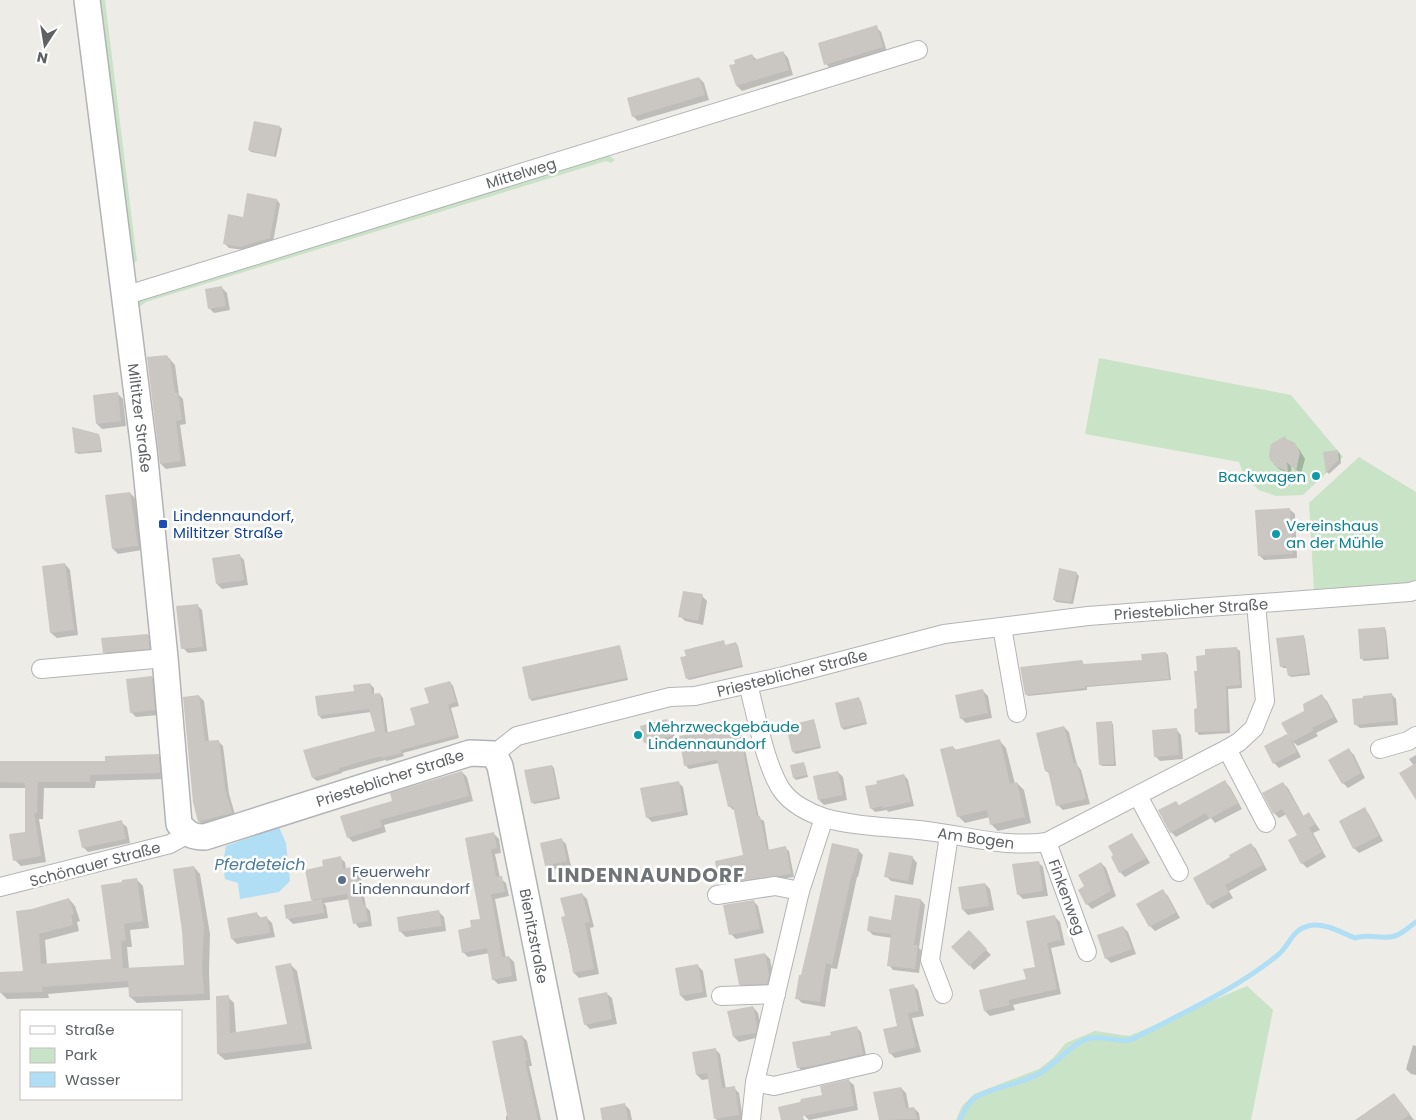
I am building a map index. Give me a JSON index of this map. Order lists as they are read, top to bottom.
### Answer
{
  "streets": {
    "street": [
      "Mittelweg",
      "Miltitzer Straße",
      "Priesteblicher Straße",
      "Am Bogen",
      "Schönauer Straße",
      "Finkenweg",
      "Bienitzstraße"
    ]
  },
  "crossings": [
    ["Mittelweg", "Miltitzer Straße"],
    ["Miltitzer Straße", "Priesteblicher Straße"],
    ["Miltitzer Straße", "Schönauer Straße"],
    ["Priesteblicher Straße", "Am Bogen"],
    ["Priesteblicher Straße", "Schönauer Straße"],
    ["Priesteblicher Straße", "Bienitzstraße"],
    ["Am Bogen", "Finkenweg"]
  ],
  "districts": ["LINDENNAUNDORF"],
  "water": ["Pferdeteich"],
  "places": {
    "other": [
      "Backwagen",
      "Vereinshaus an der Mühle",
      "Mehrzweckgebäude Lindennaundorf",
      "Feuerwehr Lindennaundorf"
    ],
    "transit": ["Lindennaundorf, Miltitzer Straße"]
  },
  "legend": ["Straße", "Park", "Wasser"],
  "north": "bottom"
}
